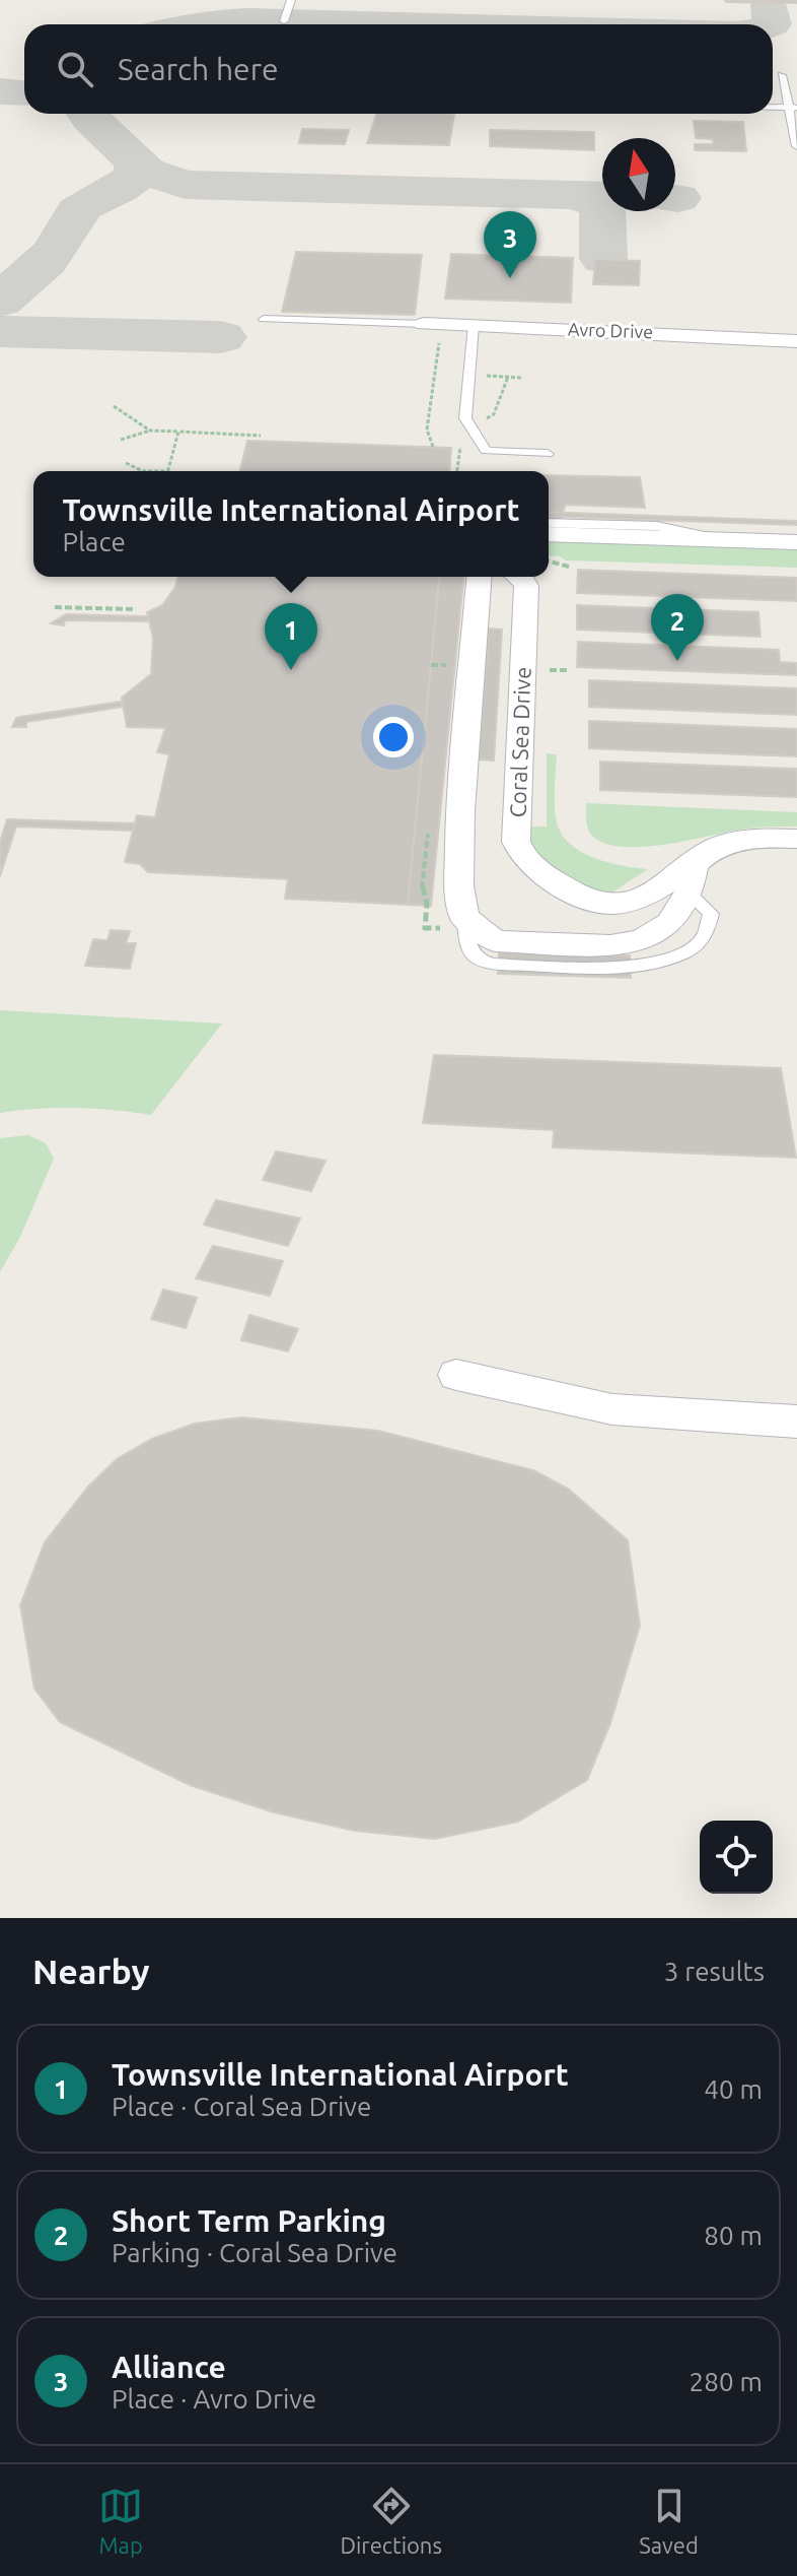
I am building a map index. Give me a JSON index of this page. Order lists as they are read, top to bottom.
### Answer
{
  "streets": {
    "street": ["Avro Drive", "Coral Sea Drive"]
  },
  "north": "top",
  "page": {
    "search": "Search here",
    "pins": ["3", "2", "1"],
    "popup": ["Townsville International Airport", "Place"],
    "heading": ["Nearby", "3 results"],
    "list": [
      {
        "mark": "1",
        "name": "Townsville International Airport",
        "note": "Place · Coral Sea Drive",
        "value": "40 m"
      },
      {
        "mark": "2",
        "name": "Short Term Parking",
        "note": "Parking · Coral Sea Drive",
        "value": "80 m"
      },
      {
        "mark": "3",
        "name": "Alliance",
        "note": "Place · Avro Drive",
        "value": "280 m"
      }
    ],
    "nav": ["Map", "Directions", "Saved"]
  }
}
